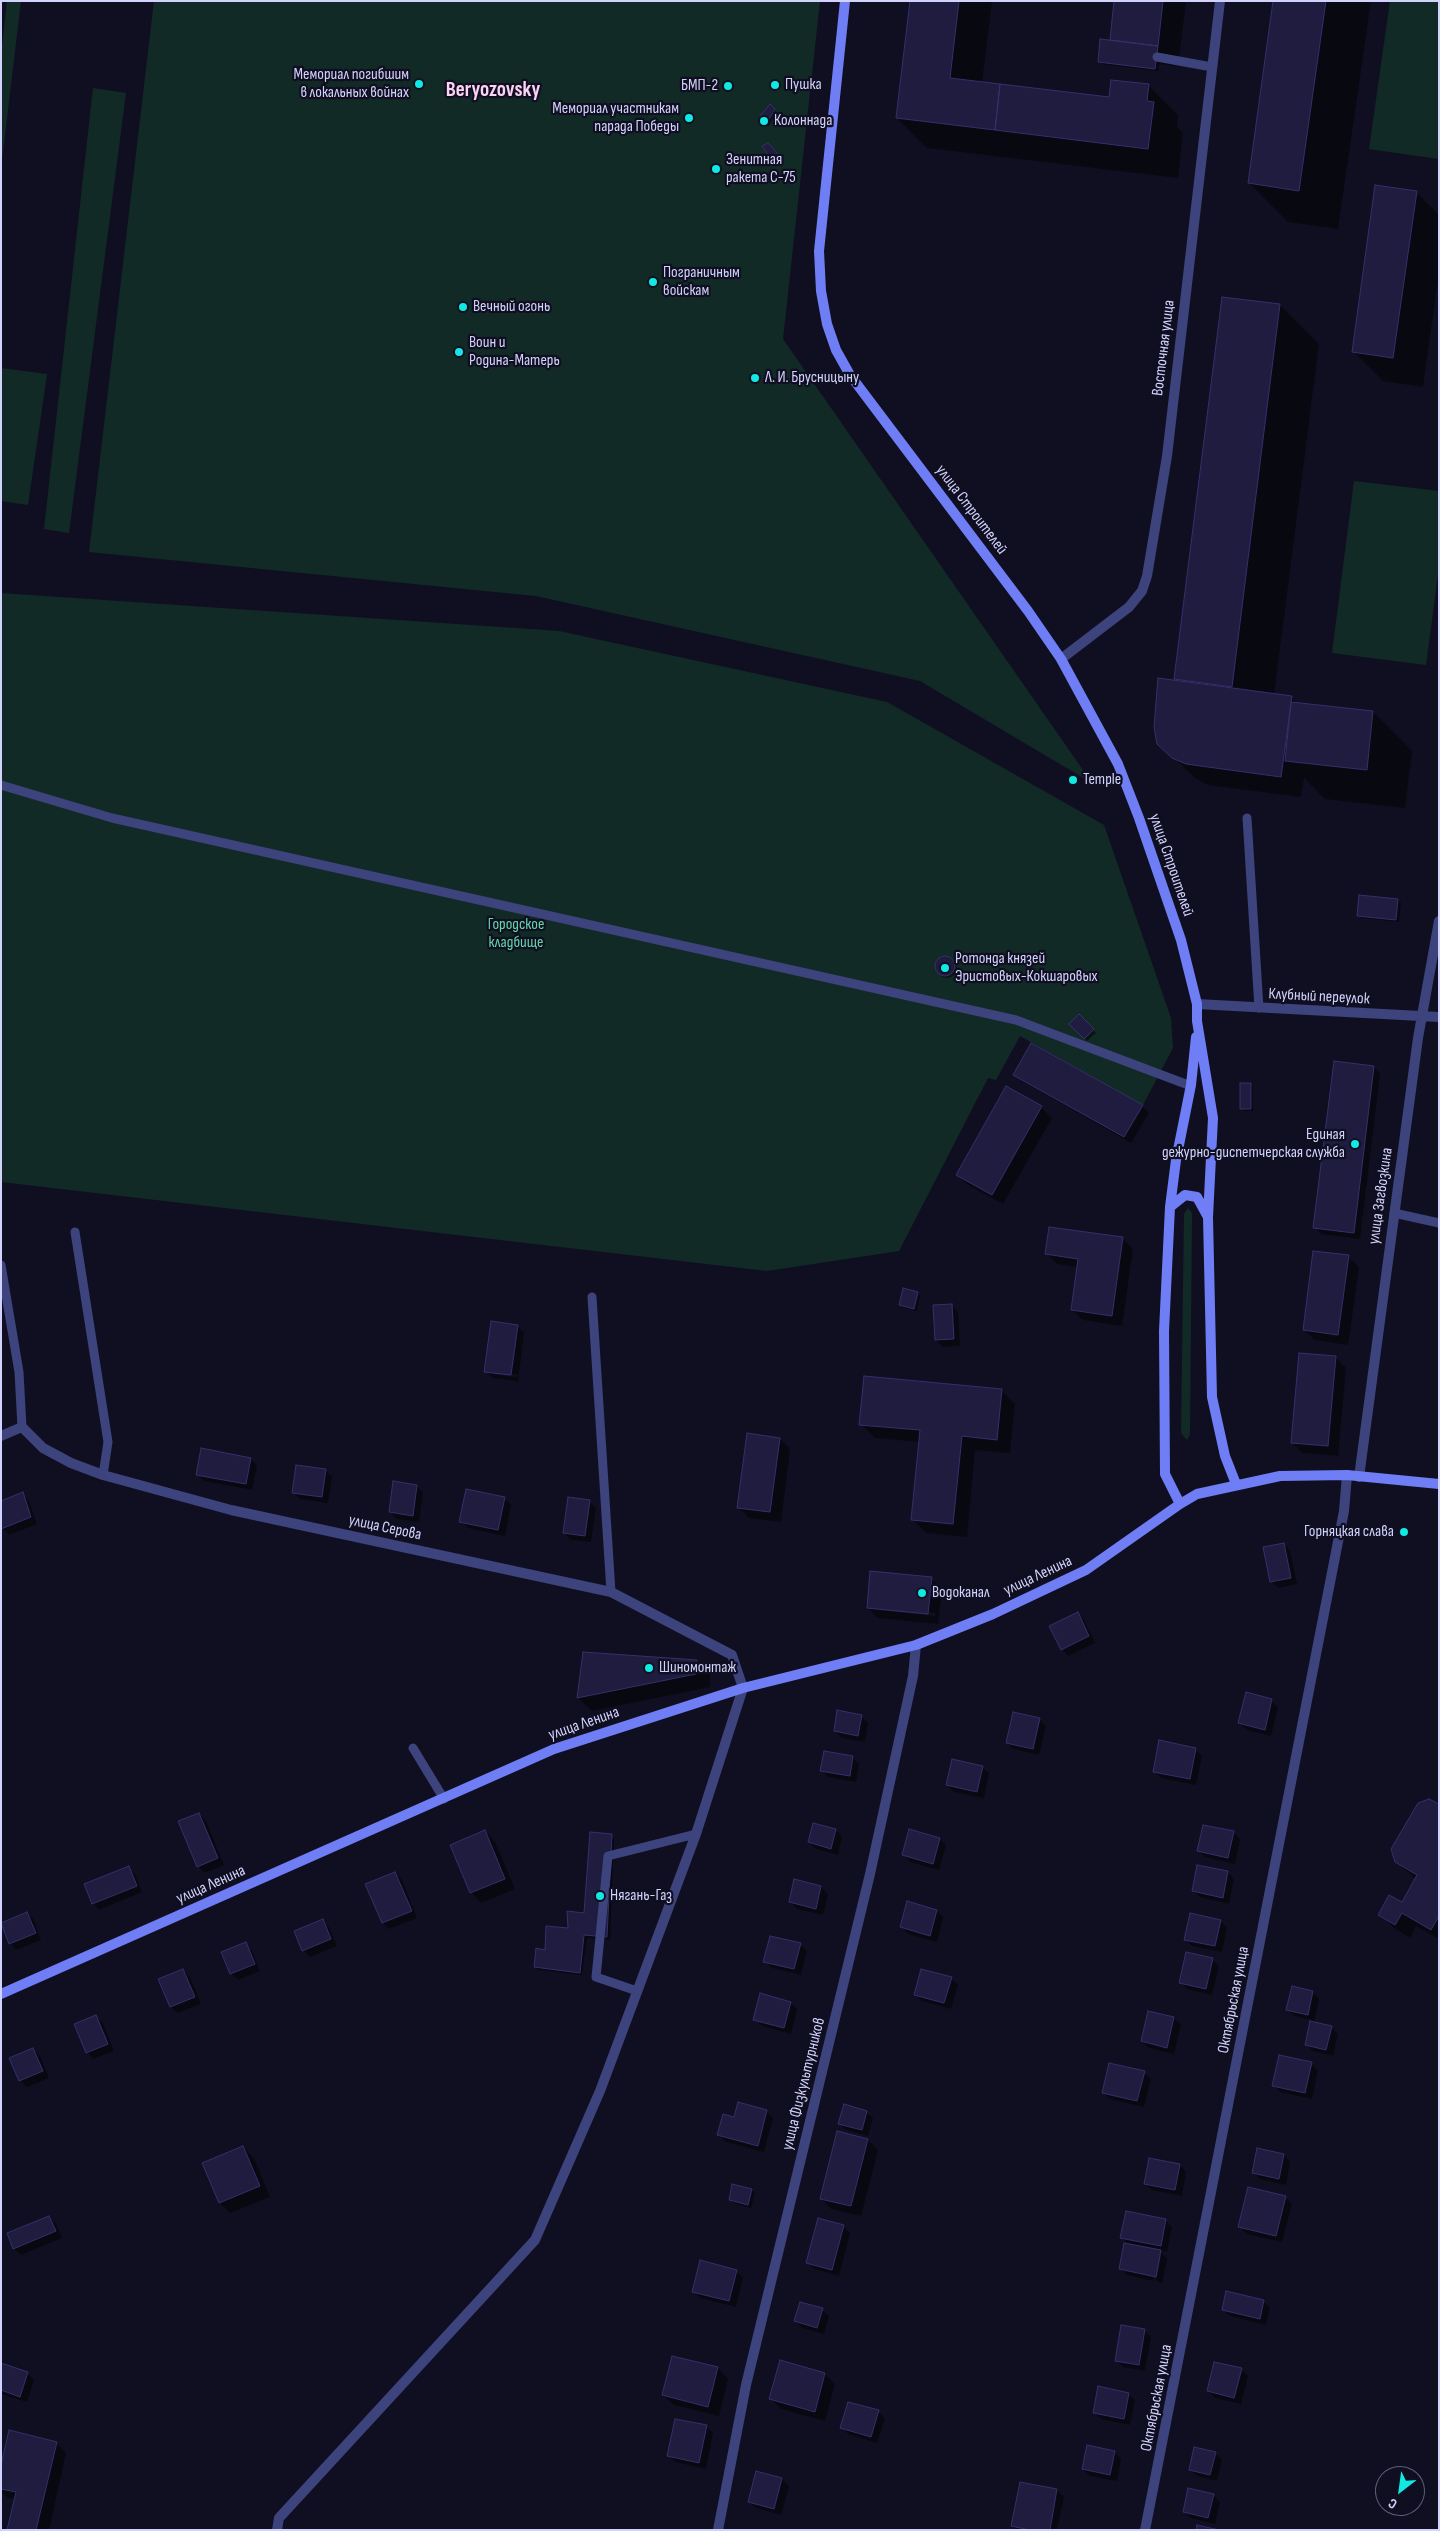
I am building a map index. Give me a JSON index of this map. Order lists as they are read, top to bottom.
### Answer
{
  "streets": {
    "main road": ["улица Строителей", "улица Ленина"],
    "street": [
      "Восточная улица",
      "Клубный переулок",
      "улица Загвозкина",
      "улица Серова",
      "Октябрьская улица",
      "улица Физкультурников"
    ]
  },
  "crossings": [
    ["Восточная улица", "улица Строителей"],
    ["улица Строителей", "Клубный переулок"],
    ["Клубный переулок", "улица Загвозкина"],
    ["улица Серова", "улица Ленина"],
    ["улица Ленина", "улица Физкультурников"]
  ],
  "districts": ["Beryozovsky"],
  "parks": ["Городское кладбище"],
  "places": [
    "Мемориал погибшим в локальных войнах",
    "Пушка",
    "БМП-2",
    "Мемориал участникам парада Победы",
    "Колоннада",
    "Зенитная ракета С-75",
    "Пограничным войскам",
    "Вечный огонь",
    "Воин и Родина-Матерь",
    "Л. И. Брусницыну",
    "Temple",
    "Ротонда князей Эристовых-Кокшаровых",
    "Единая дежурно-диспетчерская служба",
    "Горняцкая слава",
    "Водоканал",
    "Шиномонтаж",
    "Нягань-Газ"
  ],
  "north": "bottom left"
}
